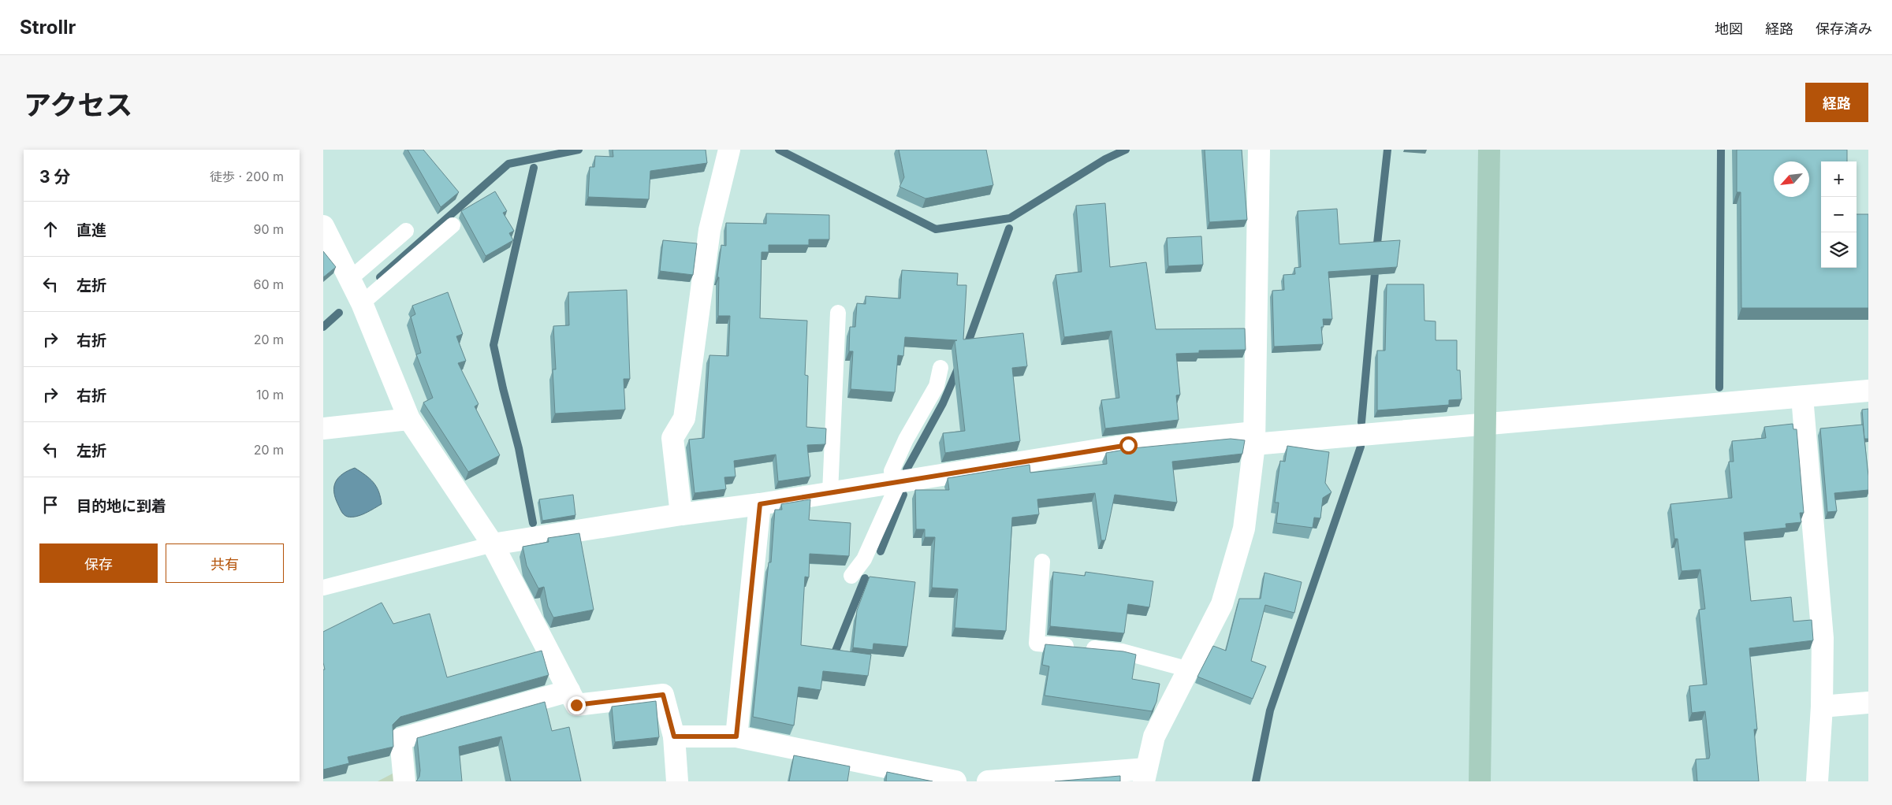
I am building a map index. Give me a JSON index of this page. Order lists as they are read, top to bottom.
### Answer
{
  "north": "bottom left",
  "page": {
    "header": "Strollr",
    "nav": ["地図", "経路", "保存済み"],
    "title": "アクセス",
    "buttons": [
      "経路",
      ["保存", "共有"]
    ],
    "heading": ["3 分", "徒歩 · 200 m"],
    "map_buttons": ["+", "−"],
    "list": [
      ["直進", "90 m"],
      ["左折", "60 m"],
      ["右折", "20 m"],
      ["右折", "10 m"],
      ["左折", "20 m"],
      "目的地に到着"
    ]
  }
}
